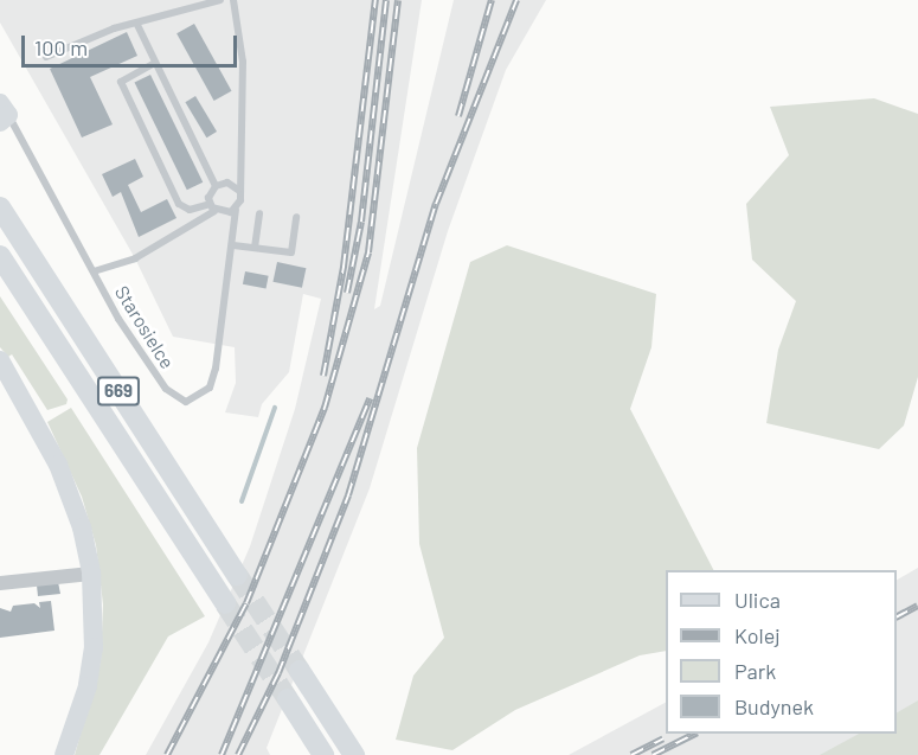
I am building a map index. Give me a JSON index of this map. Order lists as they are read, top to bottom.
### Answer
{
  "streets": {
    "main road": ["669"],
    "lane": ["Starosielce"]
  },
  "legend": [
    "Ulica",
    "Kolej",
    "Park",
    "Budynek"
  ],
  "scale_bar": "100 m"
}
